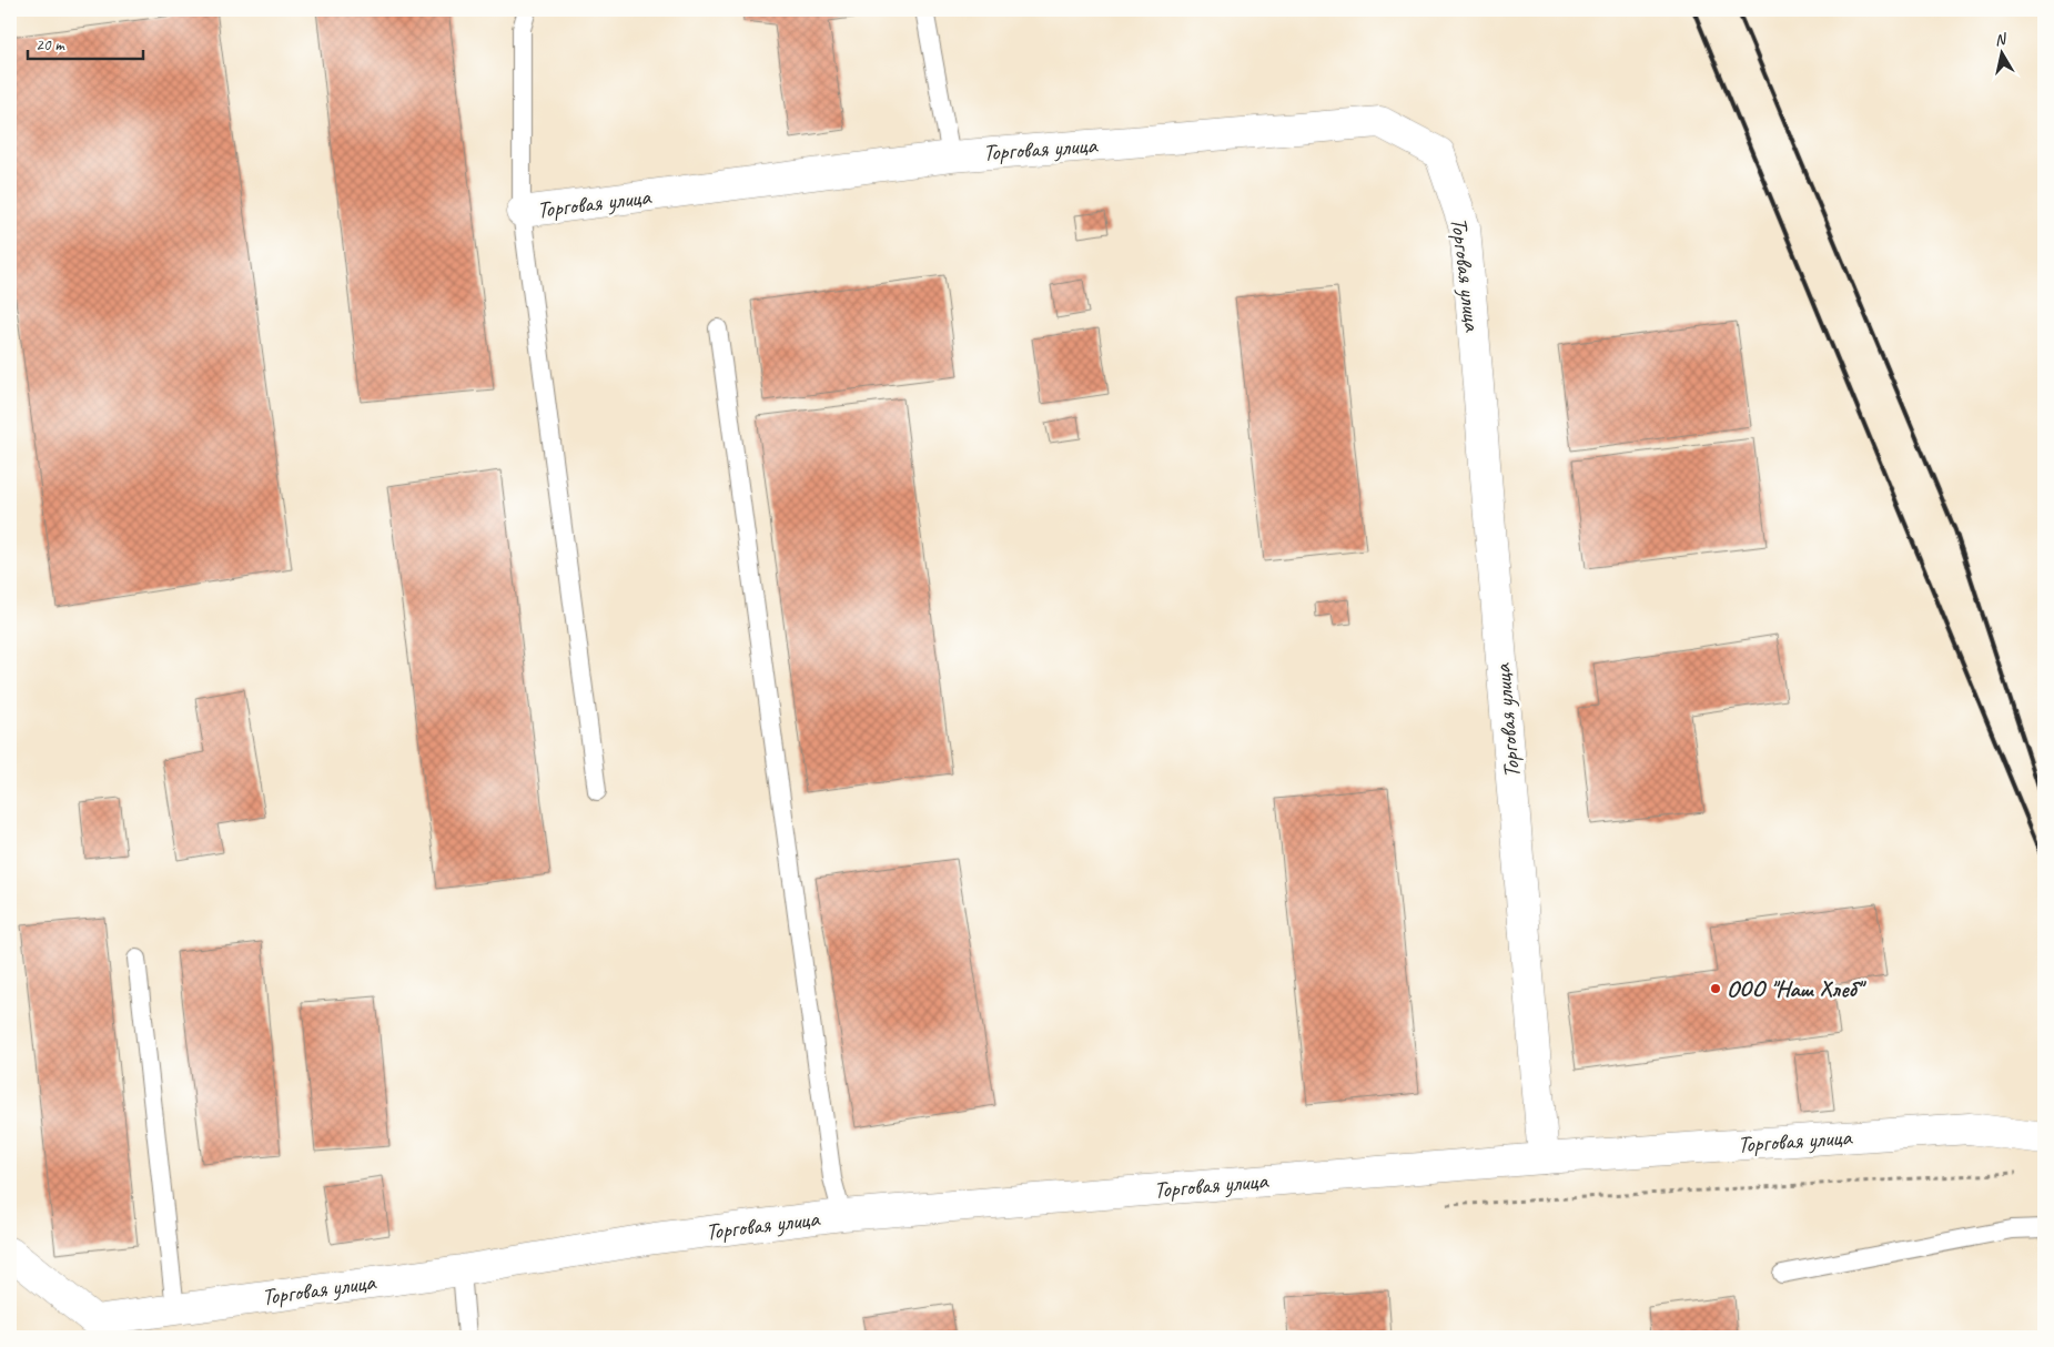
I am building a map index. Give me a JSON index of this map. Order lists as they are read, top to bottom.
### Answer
{
  "streets": {
    "street": ["Торговая улица"]
  },
  "places": ["ООО \"Наш Хлеб\""],
  "scale_bar": "20 m",
  "north": "top"
}
